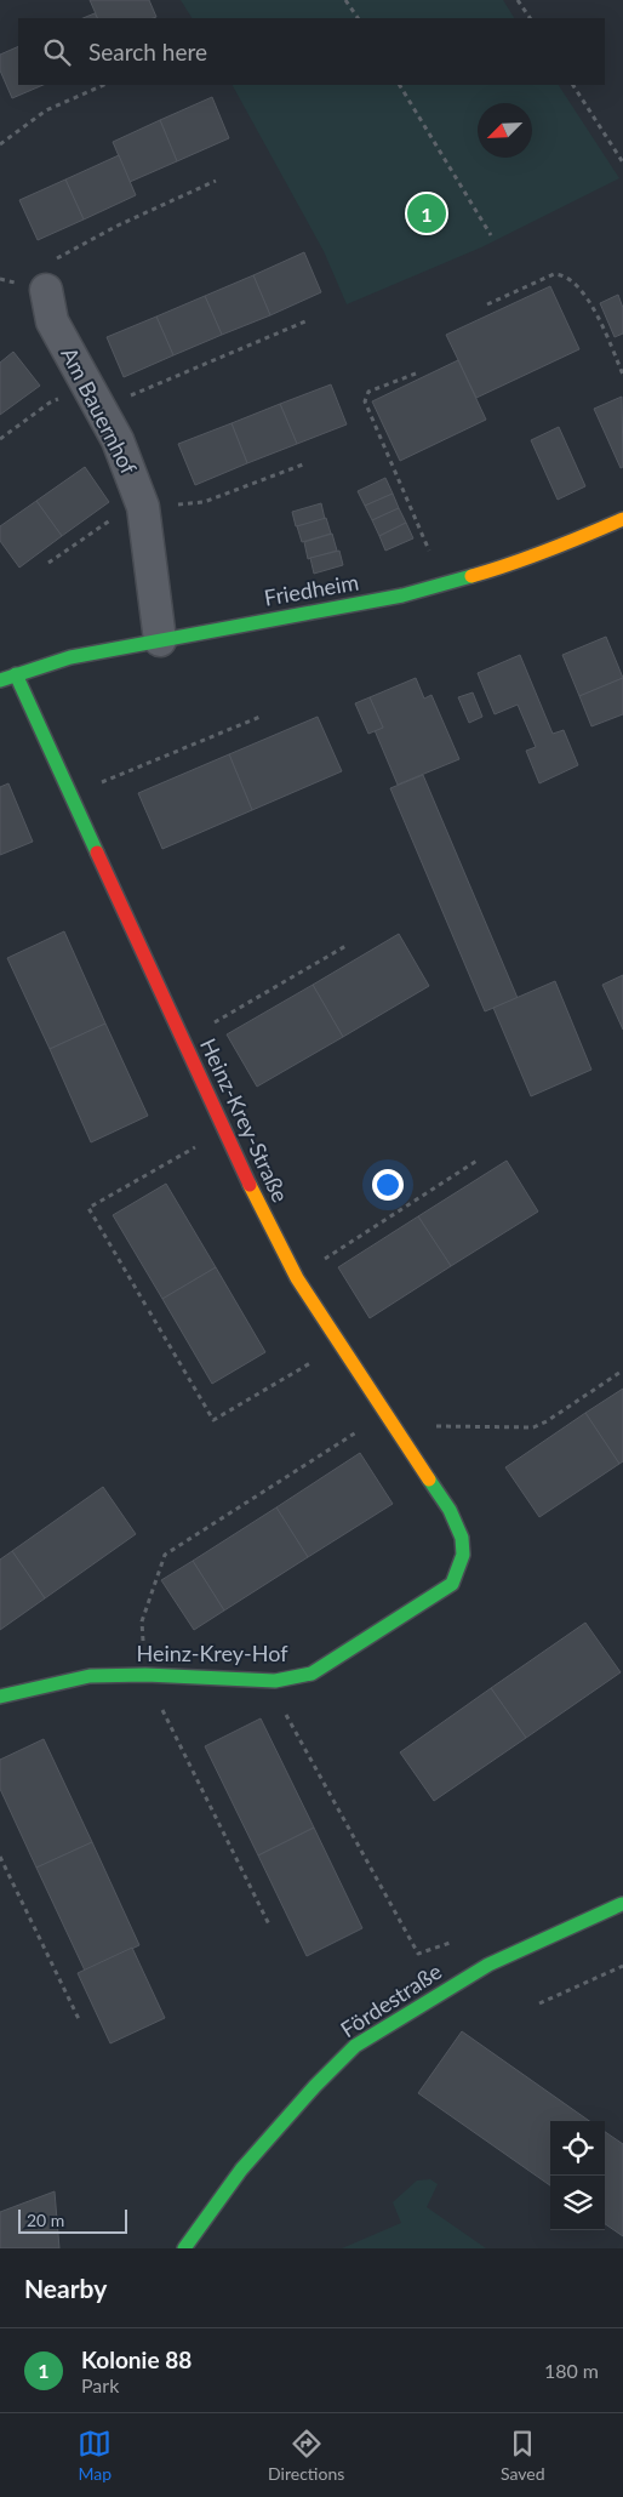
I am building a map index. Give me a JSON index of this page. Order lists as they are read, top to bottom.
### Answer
{
  "streets": {
    "street": [
      "Am Bauernhof",
      "Friedheim",
      "Heinz-Krey-Straße",
      "Heinz-Krey-Hof",
      "Fördestraße"
    ]
  },
  "crossings": [
    ["Am Bauernhof", "Friedheim"],
    ["Friedheim", "Heinz-Krey-Straße"],
    ["Heinz-Krey-Straße", "Heinz-Krey-Hof"]
  ],
  "scale_bar": "20 m",
  "north": "bottom left",
  "page": {
    "search": "Search here",
    "pins": "1",
    "scale": "20 m",
    "heading": "Nearby",
    "list": [
      {
        "mark": "1",
        "name": "Kolonie 88",
        "note": "Park",
        "value": "180 m"
      }
    ],
    "nav": ["Map", "Directions", "Saved"]
  }
}
